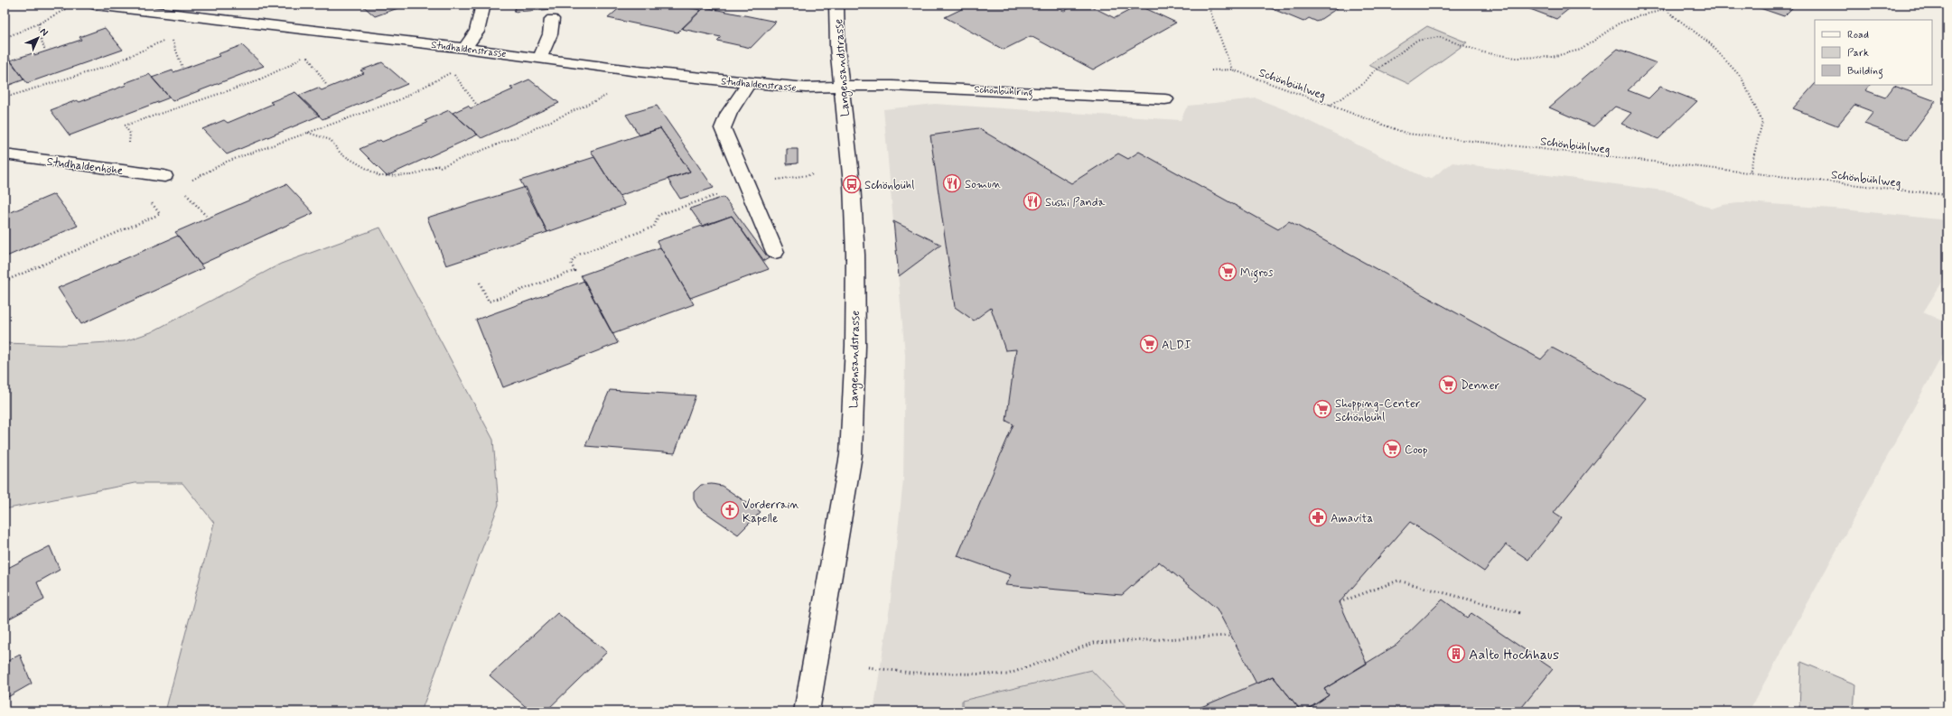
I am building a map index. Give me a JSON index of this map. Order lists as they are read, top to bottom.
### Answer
{
  "streets": {
    "street": [
      "Studhaldenstrasse",
      "Langensandstrasse",
      "Schönbühlring",
      "Studhaldenhöhe"
    ],
    "path": ["Schönbühlweg"]
  },
  "crossings": [
    ["Studhaldenstrasse", "Langensandstrasse"],
    ["Studhaldenstrasse", "Schönbühlring"],
    ["Langensandstrasse", "Schönbühlring"]
  ],
  "places": {
    "restaurant": ["Somun", "Sushi Panda"],
    "bus stop": ["Schönbühl"],
    "supermarket": [
      "Migros",
      "ALDI",
      "Denner",
      "Shopping-Center Schönbühl",
      "Coop"
    ],
    "church": ["Vorderrain Kapelle"],
    "pharmacy": ["Amavita"],
    "building": ["Aalto Hochhaus"]
  },
  "legend": ["Road", "Park", "Building"],
  "north": "top right"
}
